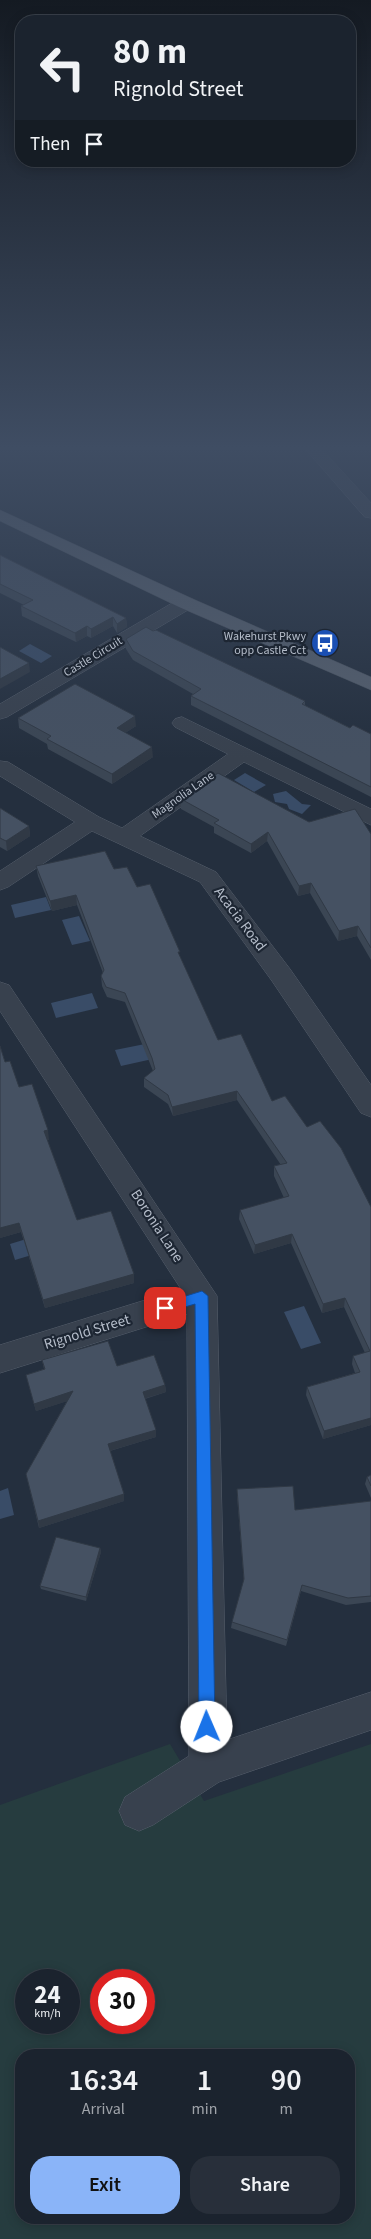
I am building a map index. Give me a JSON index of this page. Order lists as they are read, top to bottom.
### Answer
{
  "streets": {
    "street": [
      "Castle Circuit",
      "Magnolia Lane",
      "Acacia Road",
      "Boronia Lane",
      "Rignold Street"
    ]
  },
  "crossings": [
    ["Magnolia Lane", "Acacia Road"],
    ["Boronia Lane", "Rignold Street"]
  ],
  "places": {
    "bus stop": ["Wakehurst Pkwy opp Castle Cct"]
  },
  "page": {
    "turn": ["80 m", "Rignold Street"],
    "then": "Then",
    "speed": "24 km/h",
    "limit": "30",
    "eta": [
      "16:34",
      "Arrival",
      "1",
      "min",
      "90",
      "m"
    ],
    "buttons": ["Exit", "Share"]
  }
}
